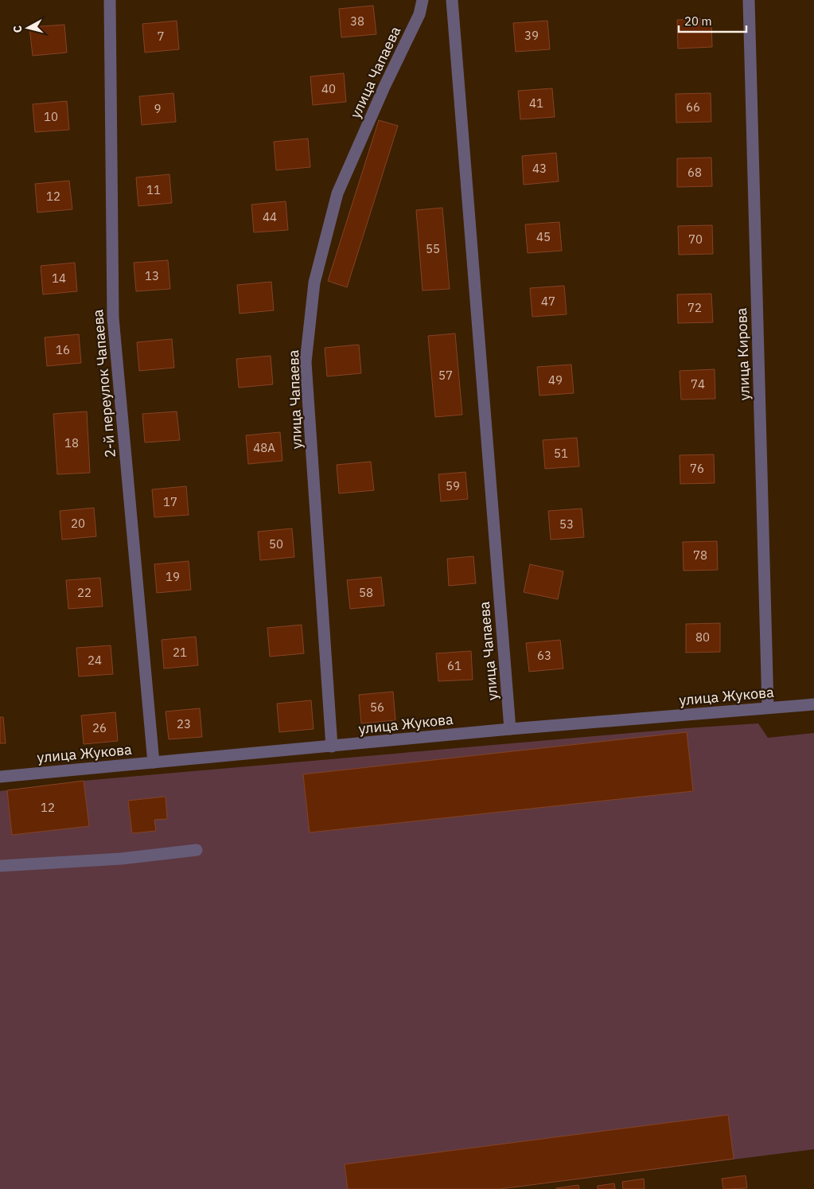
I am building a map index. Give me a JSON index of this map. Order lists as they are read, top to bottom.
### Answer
{
  "streets": {
    "street": [
      "улица Чапаева",
      "улица Кирова",
      "2-й переулок Чапаева",
      "улица Жукова"
    ]
  },
  "crossings": [
    ["улица Чапаева", "улица Жукова"],
    ["улица Кирова", "улица Жукова"],
    ["2-й переулок Чапаева", "улица Жукова"]
  ],
  "house_numbers": [
    "38",
    "39",
    "7",
    "40",
    "41",
    "66",
    "9",
    "10",
    "43",
    "68",
    "11",
    "12",
    "44",
    "45",
    "70",
    "55",
    "13",
    "14",
    "47",
    "72",
    "16",
    "57",
    "49",
    "74",
    "18",
    "48А",
    "51",
    "76",
    "59",
    "17",
    "20",
    "53",
    "50",
    "78",
    "19",
    "22",
    "58",
    "80",
    "21",
    "63",
    "24",
    "61",
    "56",
    "23",
    "26",
    "12"
  ],
  "scale_bar": "20 m",
  "north": "left"
}
